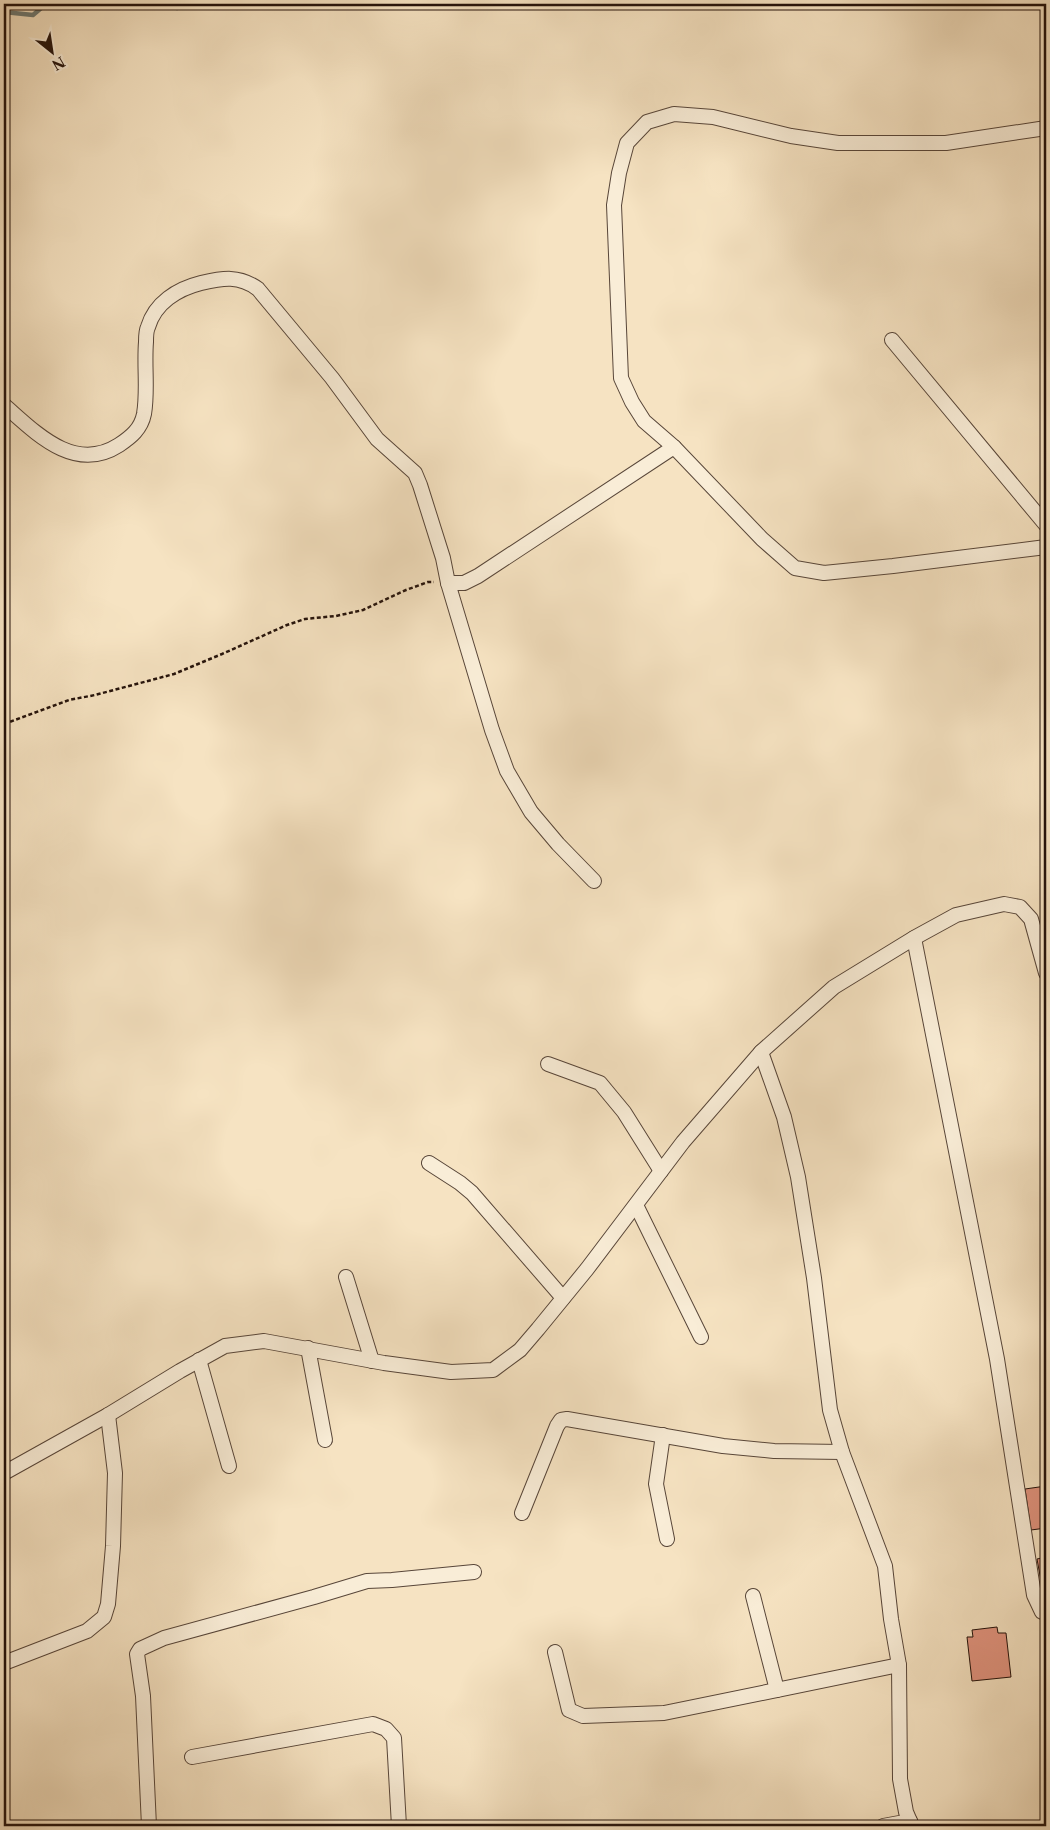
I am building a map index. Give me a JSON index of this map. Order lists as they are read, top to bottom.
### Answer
{
  "north": "bottom right"
}
